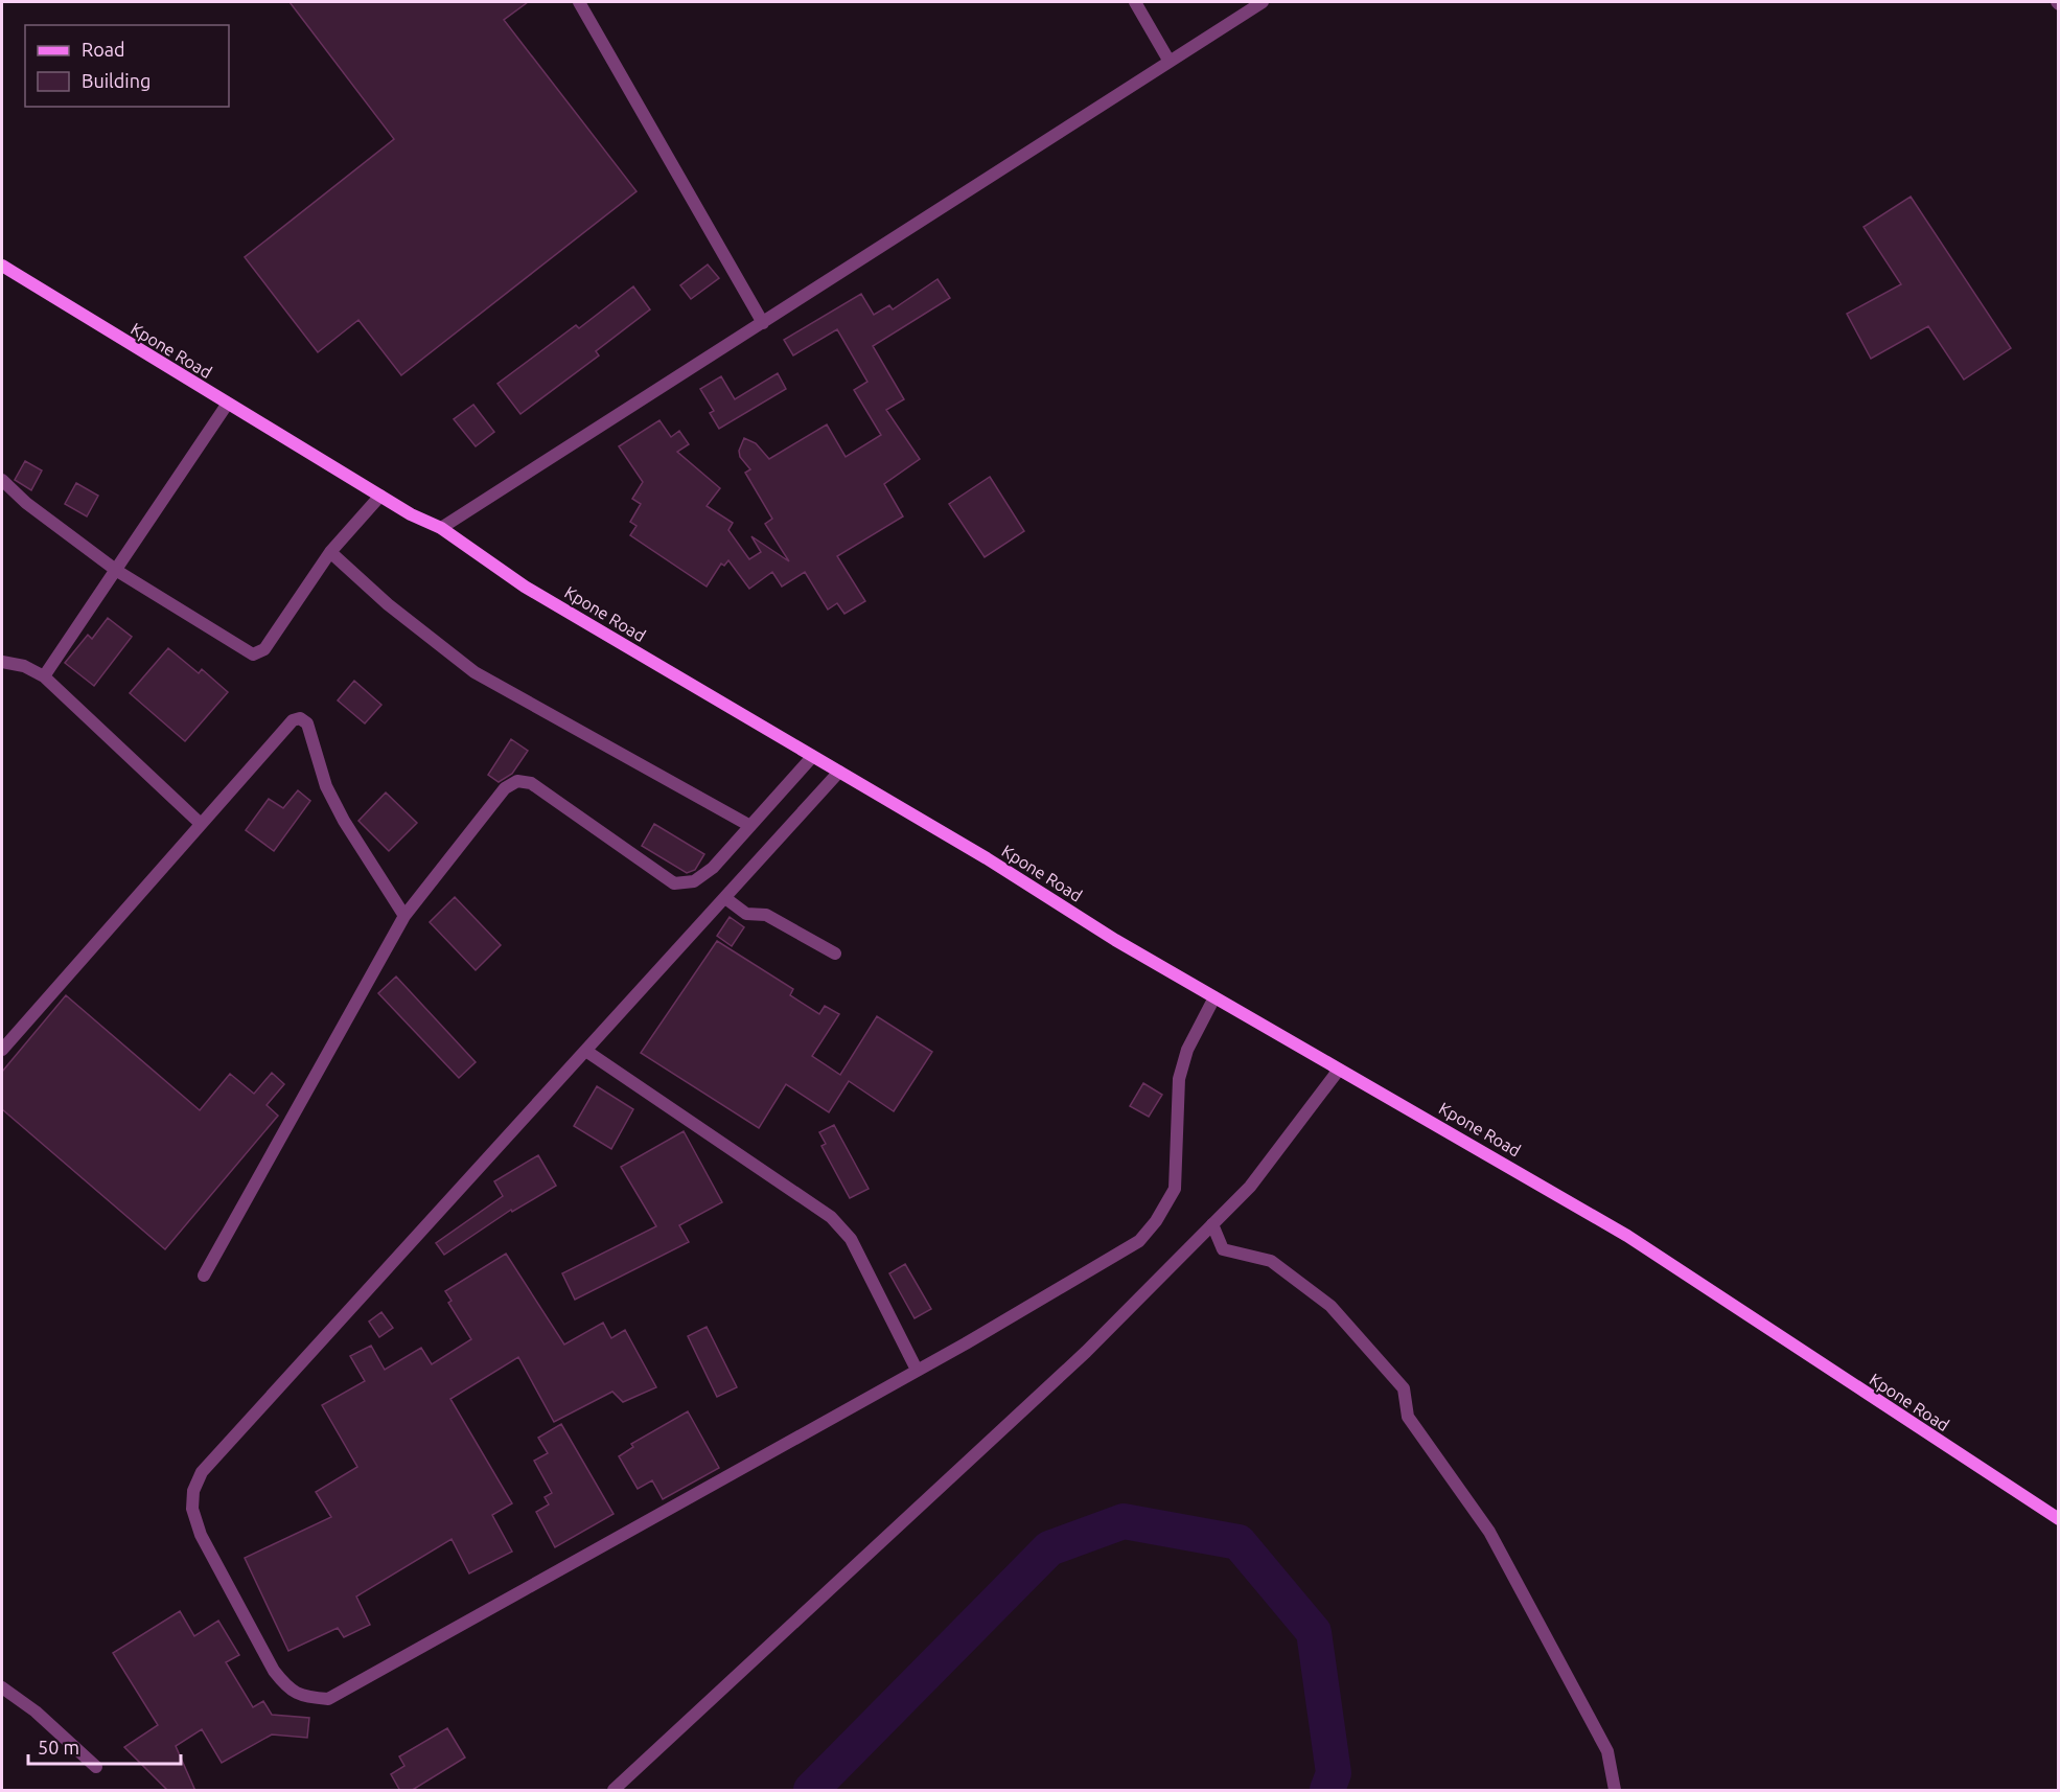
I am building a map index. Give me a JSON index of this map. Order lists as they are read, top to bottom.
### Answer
{
  "streets": {
    "main road": ["Kpone Road"]
  },
  "legend": ["Road", "Building"],
  "scale_bar": "50 m"
}
